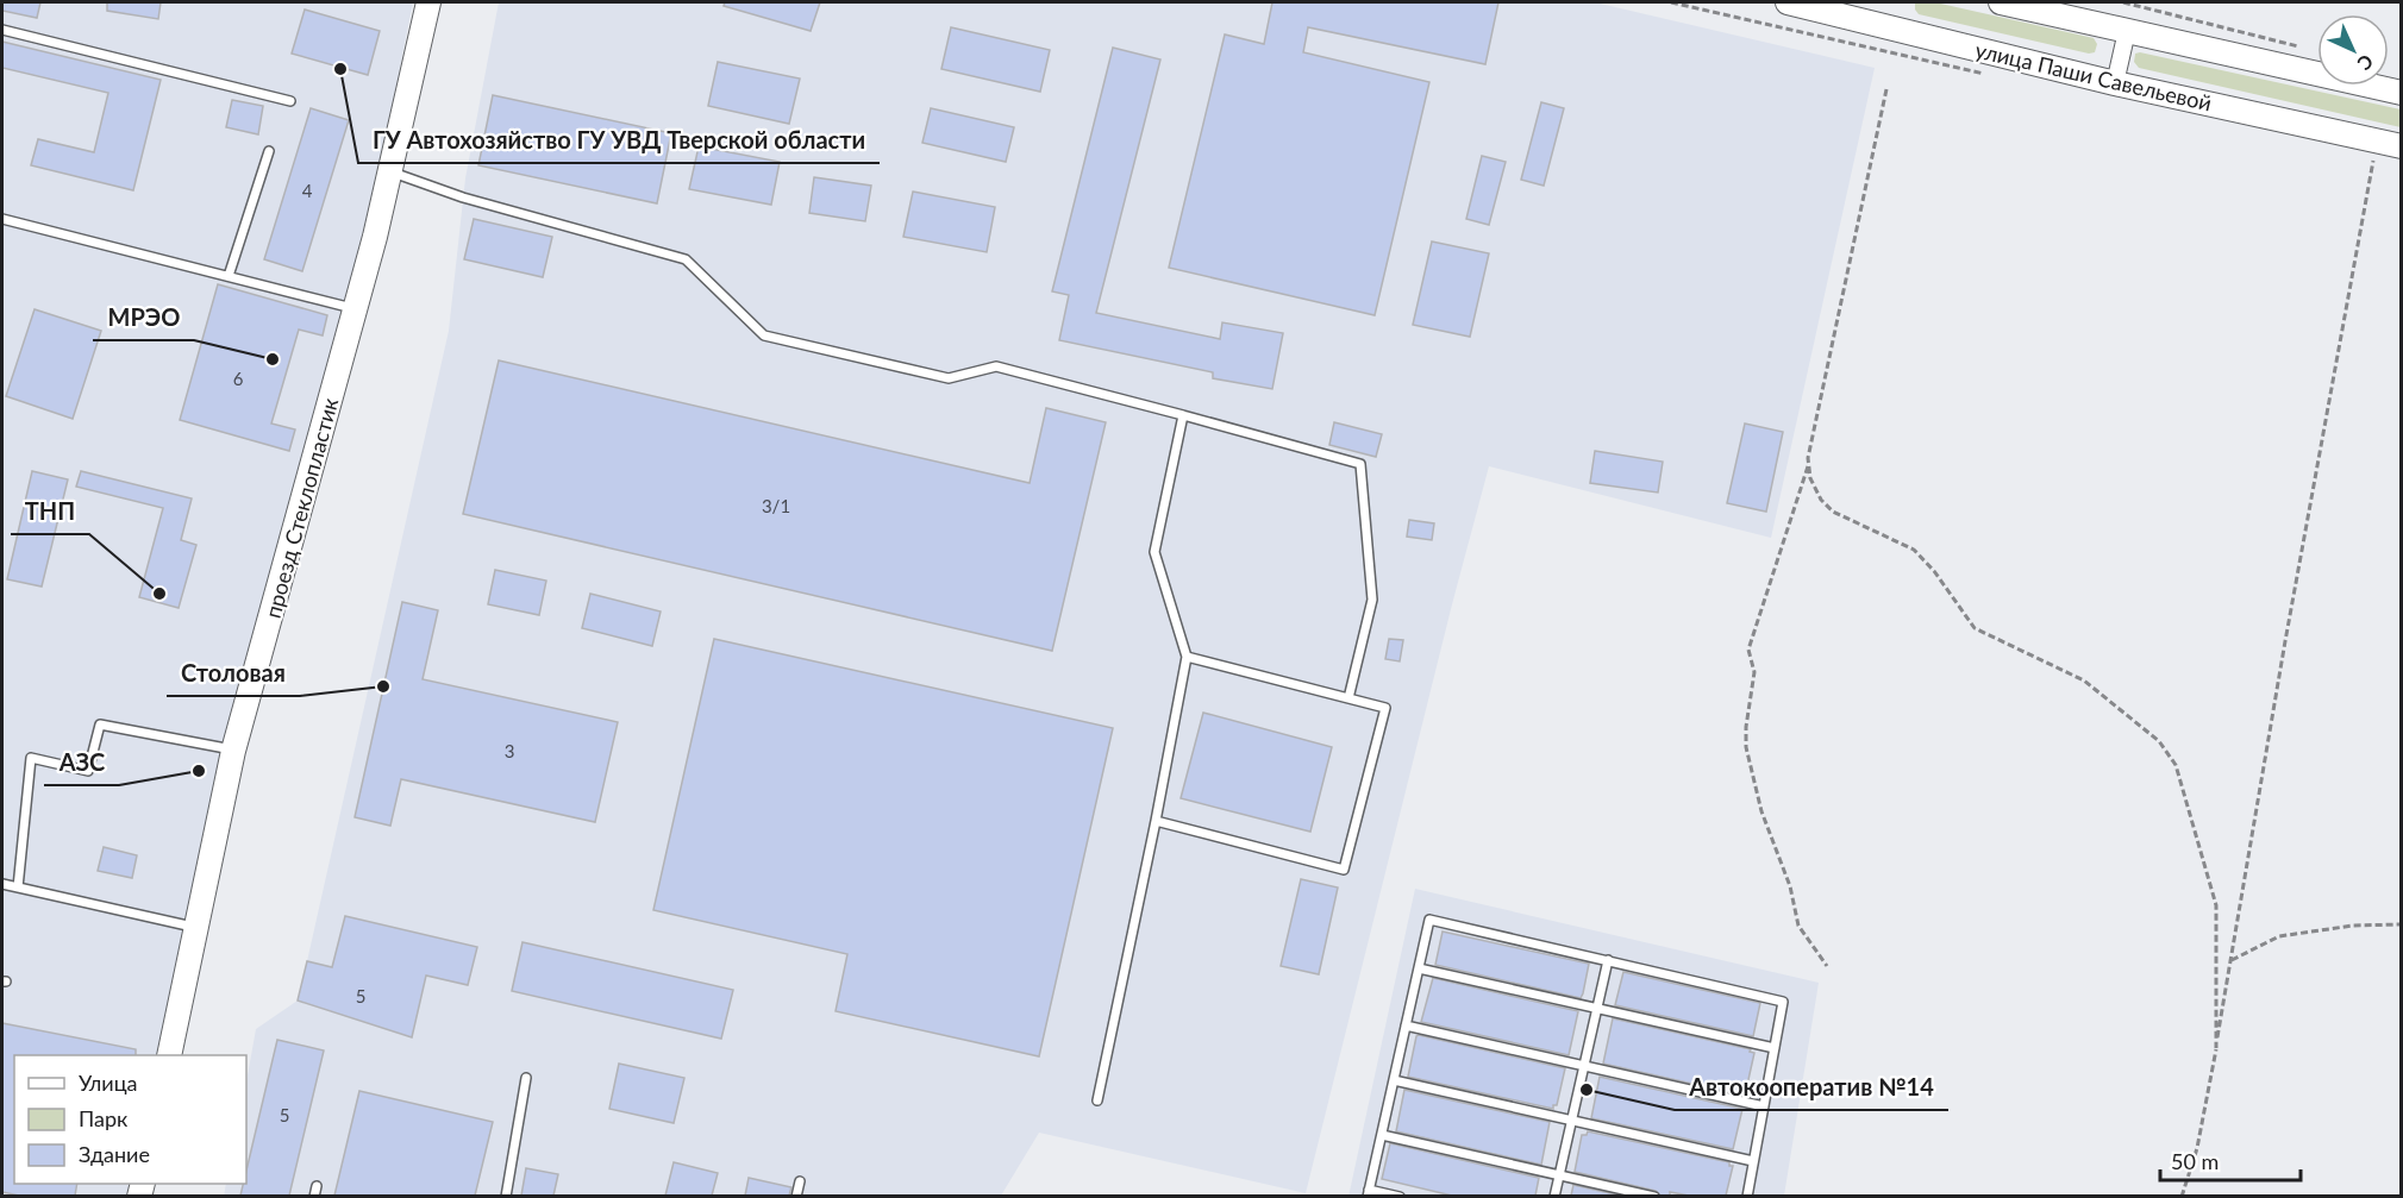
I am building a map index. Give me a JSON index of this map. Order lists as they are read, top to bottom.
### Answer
{
  "streets": {
    "street": ["улица Паши Савельевой", "проезд Стеклопластик"]
  },
  "places": [
    "ГУ Автохозяйство ГУ УВД Тверской области",
    "МРЭО",
    "ТНП",
    "Столовая",
    "АЗС",
    "Автокооператив №14"
  ],
  "house_numbers": [
    "4",
    "6",
    "3/1",
    "3",
    "5",
    "5"
  ],
  "legend": ["Улица", "Парк", "Здание"],
  "scale_bar": "50 m",
  "north": "bottom right"
}
